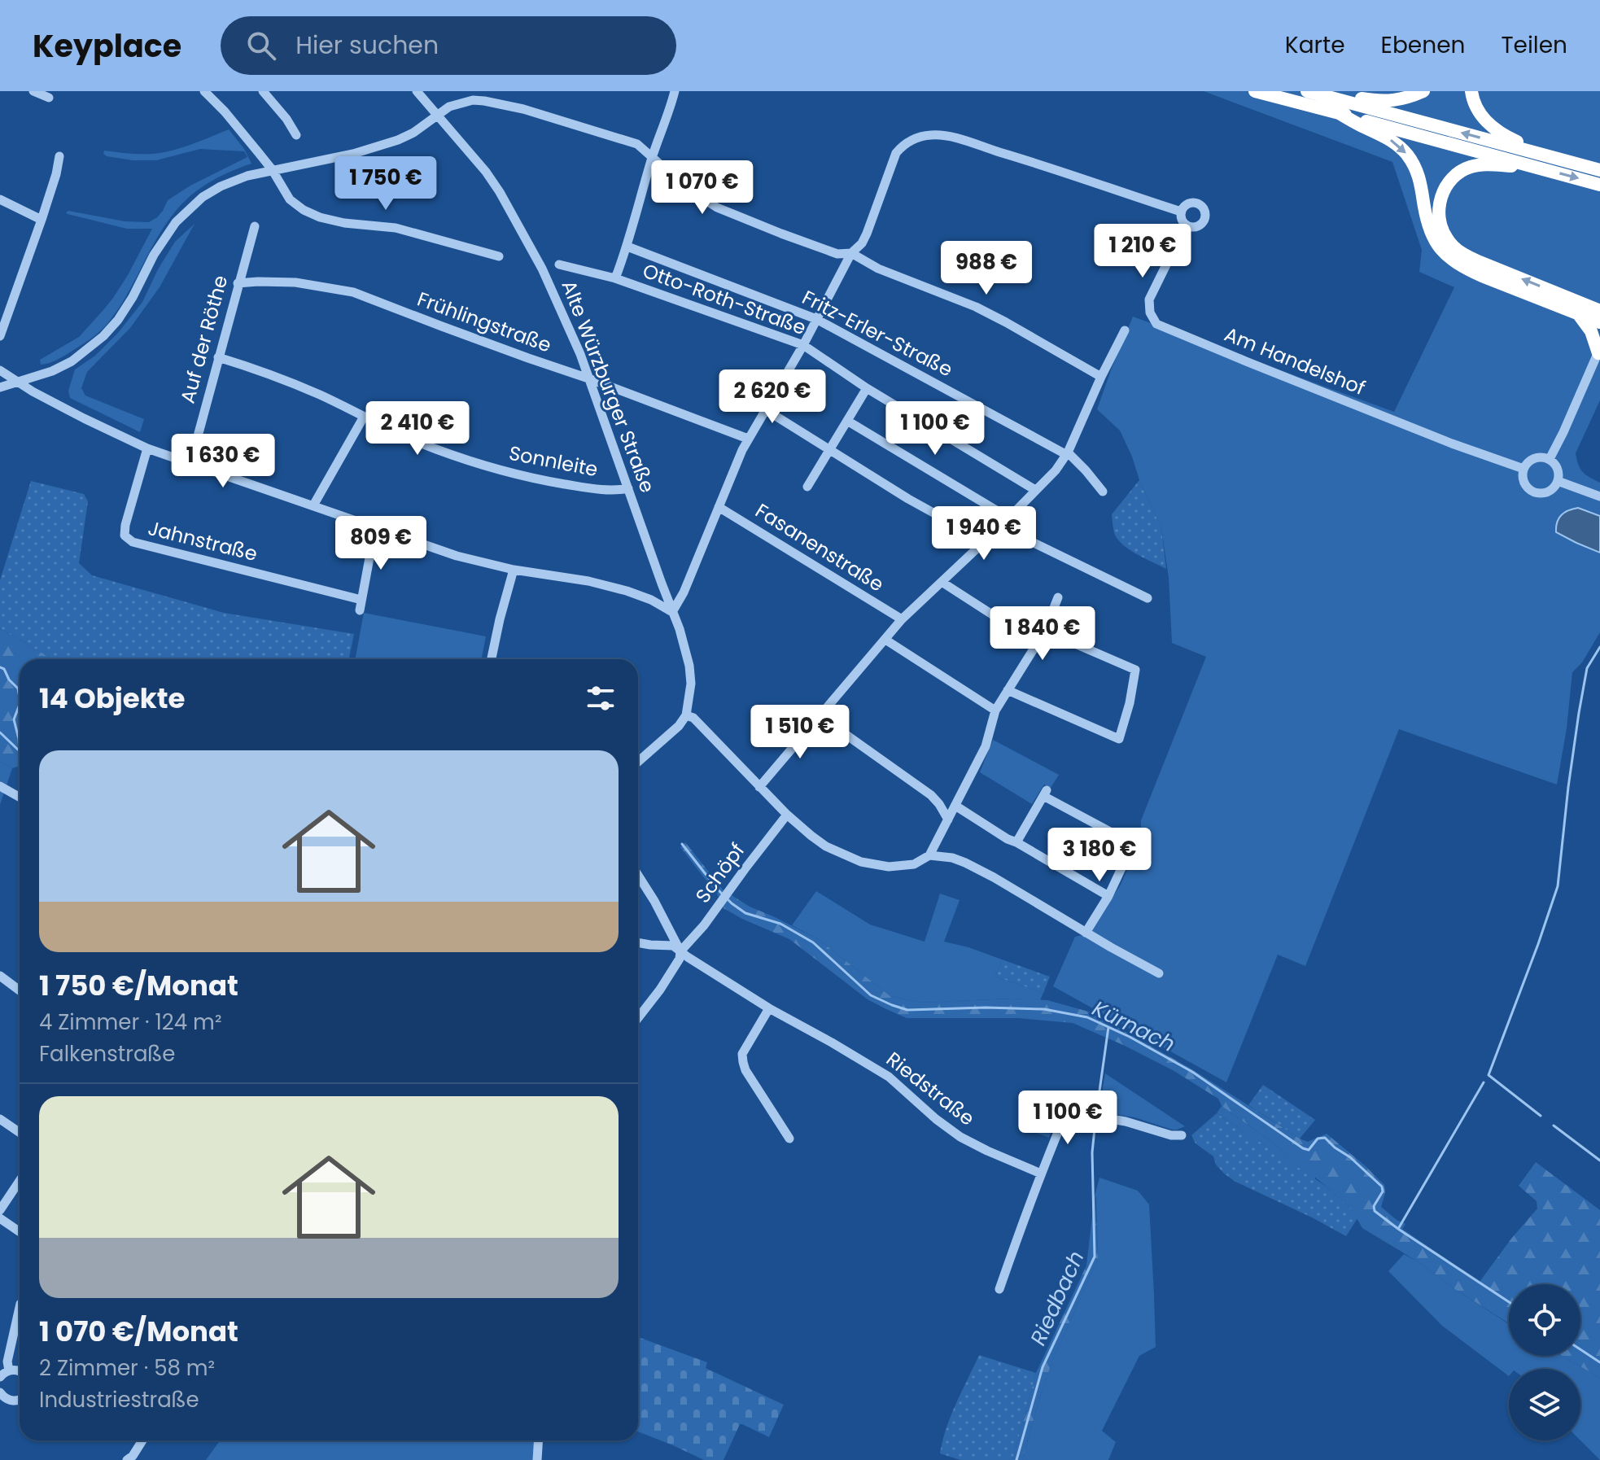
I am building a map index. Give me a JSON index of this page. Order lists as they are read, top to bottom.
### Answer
{
  "streets": {
    "street": [
      "Otto-Roth-Straße",
      "Frühlingstraße",
      "Fritz-Erler-Straße",
      "Auf der Röthe",
      "Am Handelshof",
      "Alte Würzburger Straße",
      "Sonnleite",
      "Jahnstraße",
      "Fasanenstraße",
      "Schöpf",
      "Riedstraße"
    ]
  },
  "crossings": [
    ["Frühlingstraße", "Auf der Röthe"],
    ["Frühlingstraße", "Alte Würzburger Straße"],
    ["Auf der Röthe", "Sonnleite"],
    ["Alte Würzburger Straße", "Sonnleite"],
    ["Schöpf", "Riedstraße"]
  ],
  "water": ["Kürnach", "Riedbach"],
  "page": {
    "header": "Keyplace",
    "search": "Hier suchen",
    "nav": ["Karte", "Ebenen", "Teilen"],
    "price": [
      "1 750 €",
      "1 070 €",
      "1 210 €",
      "988 €",
      "2 620 €",
      "2 410 €",
      "1 100 €",
      "1 630 €",
      "1 940 €",
      "809 €",
      "1 840 €",
      "1 510 €",
      "3 180 €",
      "1 100 €"
    ],
    "heading": "14 Objekte",
    "list": [
      {
        "name": "1 750 €/Monat",
        "note": "4 Zimmer · 124 m² · Falkenstraße"
      },
      {
        "name": "1 070 €/Monat",
        "note": "2 Zimmer · 58 m² · Industriestraße"
      }
    ]
  }
}
